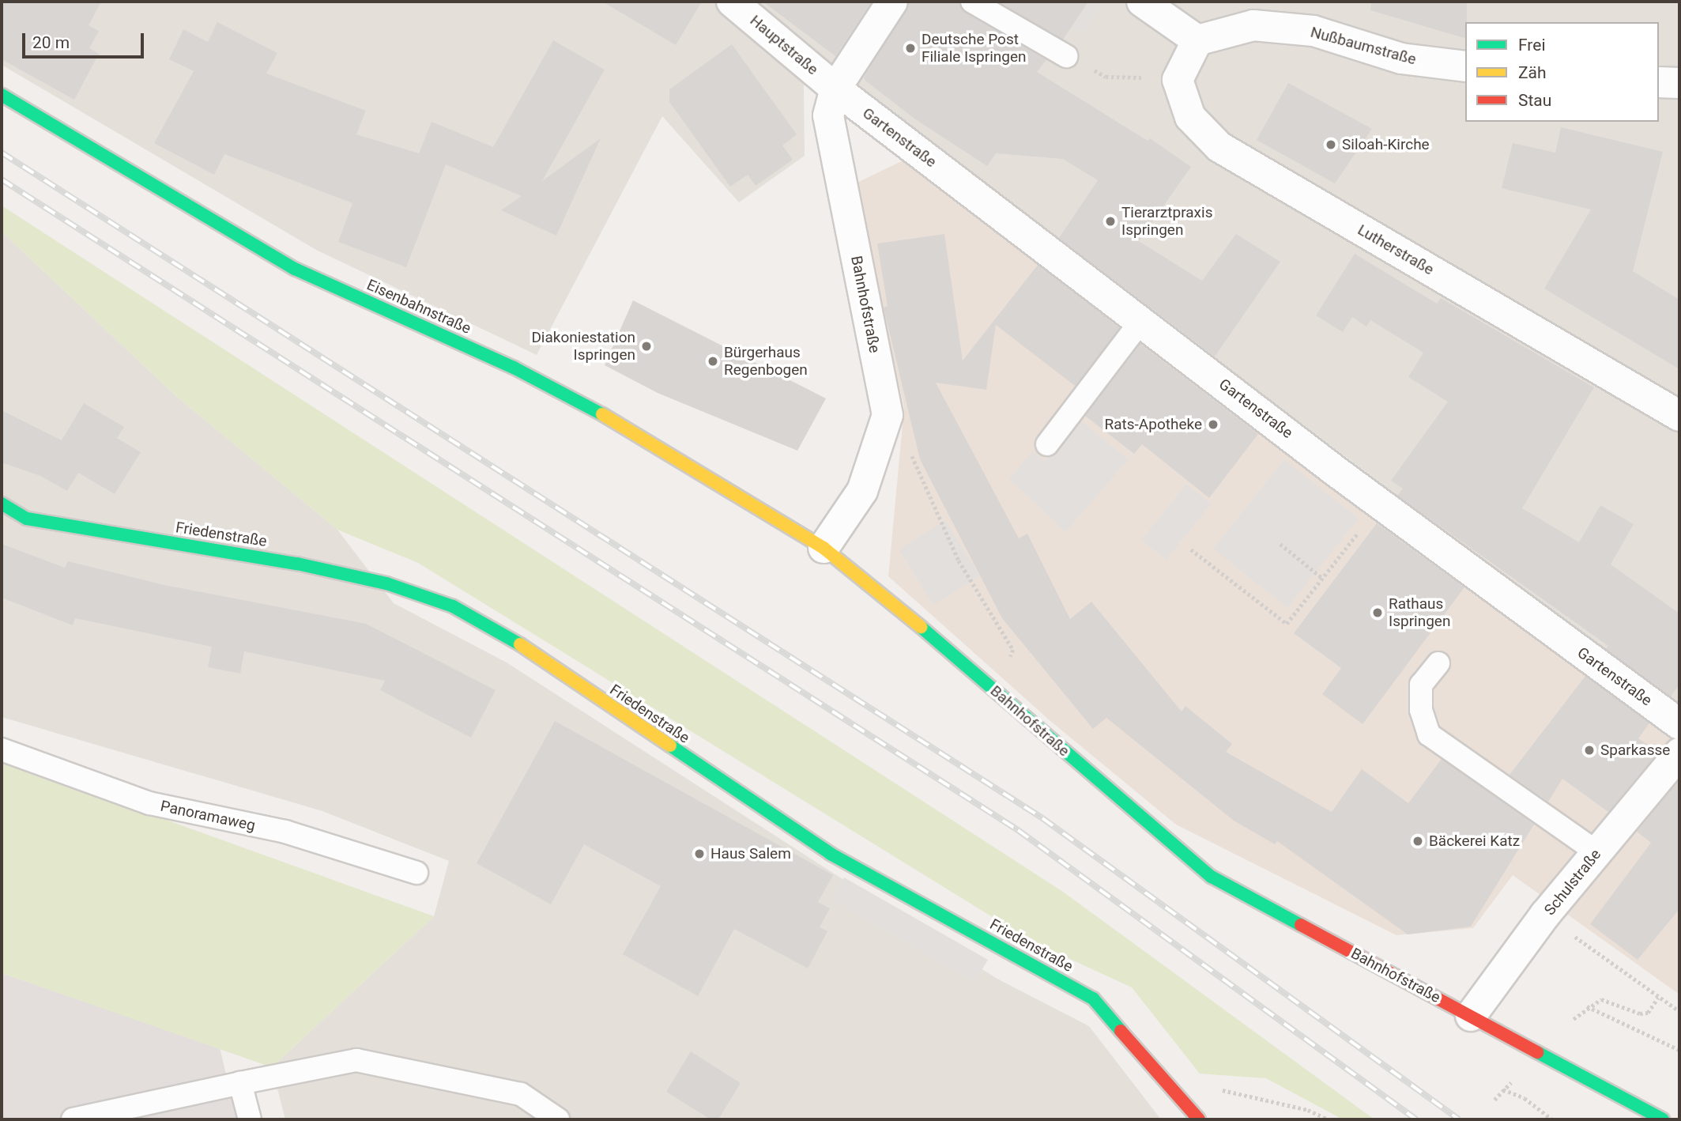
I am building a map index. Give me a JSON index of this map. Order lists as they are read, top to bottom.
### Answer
{
  "streets": {
    "main road": ["Bahnhofstraße", "Eisenbahnstraße", "Friedenstraße"],
    "street": [
      "Hauptstraße",
      "Nußbaumstraße",
      "Gartenstraße",
      "Lutherstraße",
      "Schulstraße"
    ],
    "lane": ["Panoramaweg"]
  },
  "crossings": [
    ["Hauptstraße", "Gartenstraße"],
    ["Hauptstraße", "Bahnhofstraße"],
    ["Nußbaumstraße", "Lutherstraße"],
    ["Gartenstraße", "Bahnhofstraße"],
    ["Bahnhofstraße", "Eisenbahnstraße"],
    ["Bahnhofstraße", "Schulstraße"]
  ],
  "places": [
    "Deutsche Post Filiale Ispringen",
    "Siloah-Kirche",
    "Tierarztpraxis Ispringen",
    "Diakoniestation Ispringen",
    "Bürgerhaus Regenbogen",
    "Rats-Apotheke",
    "Rathaus Ispringen",
    "Sparkasse",
    "Bäckerei Katz",
    "Haus Salem"
  ],
  "legend": ["Frei", "Zäh", "Stau"],
  "scale_bar": "20 m"
}
